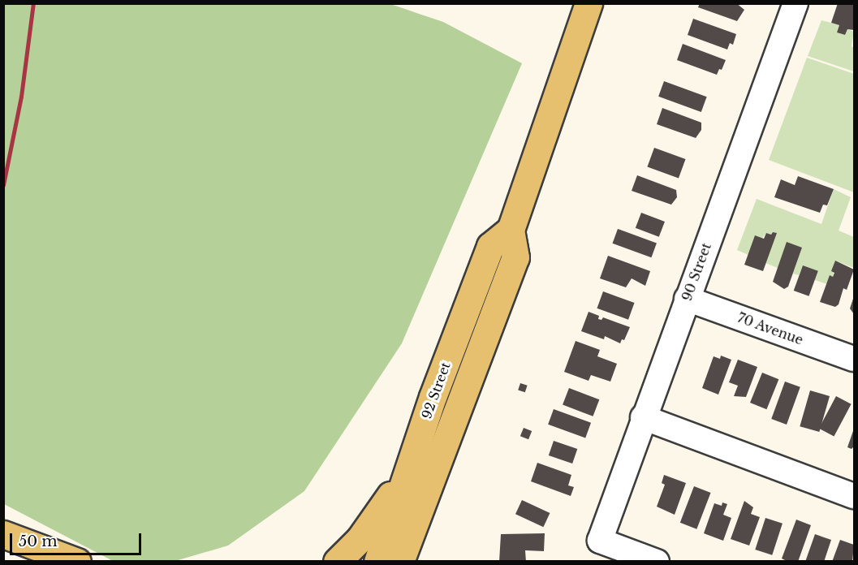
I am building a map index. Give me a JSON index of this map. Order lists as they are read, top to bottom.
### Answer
{
  "streets": {
    "main road": ["92 Street"],
    "street": ["90 Street", "70 Avenue"]
  },
  "crossings": [
    ["90 Street", "70 Avenue"]
  ],
  "scale_bar": "50 m"
}
